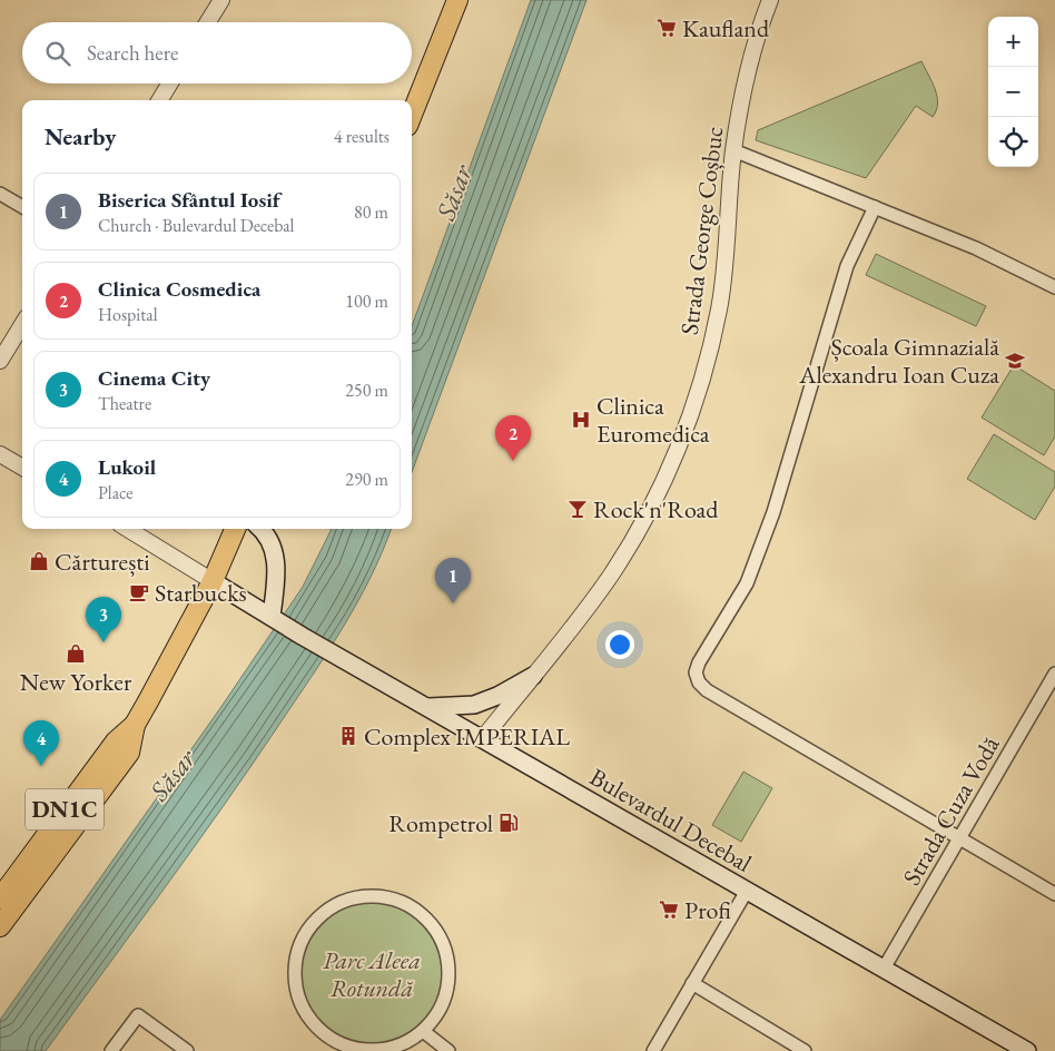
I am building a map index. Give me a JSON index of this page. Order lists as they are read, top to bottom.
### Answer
{
  "streets": {
    "main road": ["DN1C", "Bulevardul Decebal"],
    "street": ["Strada George Coșbuc", "Strada Cuza Vodă"]
  },
  "crossings": [
    ["Strada George Coșbuc", "Bulevardul Decebal"],
    ["DN1C", "Bulevardul Decebal"],
    ["Strada Cuza Vodă", "Bulevardul Decebal"]
  ],
  "water": ["Săsar"],
  "parks": ["Parc Aleea Rotundă"],
  "places": {
    "supermarket": ["Kaufland", "Profi"],
    "school or university": ["Școala Gimnazială Alexandru Ioan Cuza"],
    "hospital": ["Clinica Euromedica"],
    "bar": ["Rock'n'Road"],
    "shop": ["Cărturești", "New Yorker"],
    "cafe": ["Starbucks"],
    "building": ["Complex IMPERIAL"],
    "fuel station": ["Rompetrol"]
  },
  "page": {
    "map_buttons": ["+", "−"],
    "search": "Search here",
    "heading": ["Nearby", "4 results"],
    "list": [
      {
        "mark": "1",
        "name": "Biserica Sfântul Iosif",
        "note": "Church · Bulevardul Decebal",
        "value": "80 m"
      },
      {
        "mark": "2",
        "name": "Clinica Cosmedica",
        "note": "Hospital",
        "value": "100 m"
      },
      {
        "mark": "3",
        "name": "Cinema City",
        "note": "Theatre",
        "value": "250 m"
      },
      {
        "mark": "4",
        "name": "Lukoil",
        "note": "Place",
        "value": "290 m"
      }
    ],
    "pins": [
      "2",
      "1",
      "3",
      "4"
    ]
  }
}
